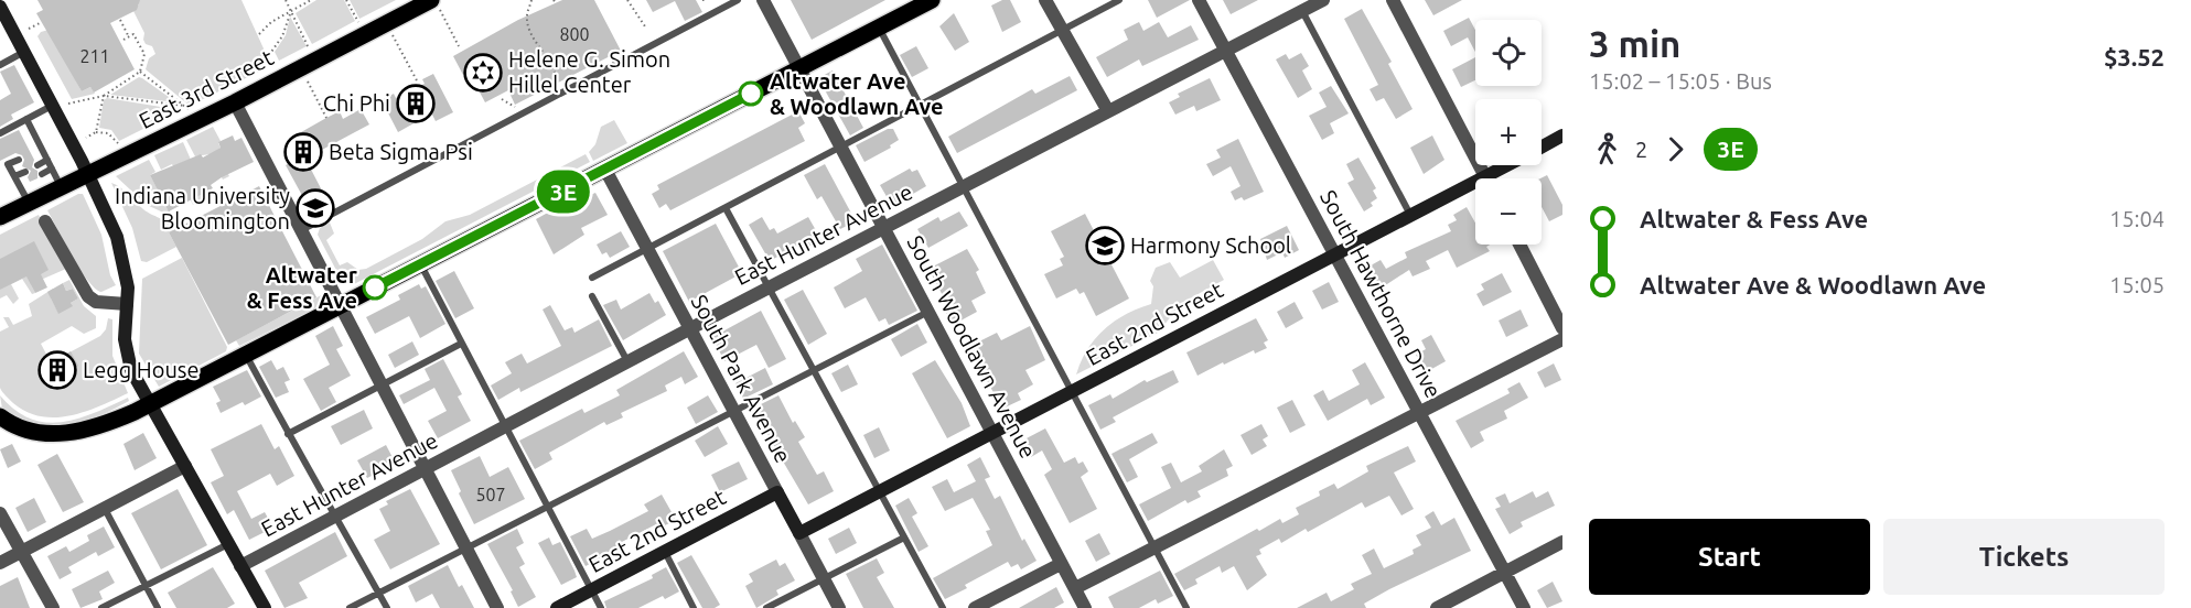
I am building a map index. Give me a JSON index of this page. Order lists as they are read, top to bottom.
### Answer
{
  "streets": {
    "main road": ["East 3rd Street"],
    "street": [
      "East Hunter Avenue",
      "South Hawthorne Drive",
      "East 2nd Street",
      "South Woodlawn Avenue",
      "South Park Avenue"
    ]
  },
  "crossings": [
    ["East Hunter Avenue", "South Hawthorne Drive"],
    ["East Hunter Avenue", "South Woodlawn Avenue"],
    ["East Hunter Avenue", "South Park Avenue"],
    ["South Hawthorne Drive", "East 2nd Street"],
    ["East 2nd Street", "South Woodlawn Avenue"],
    ["East 2nd Street", "South Park Avenue"]
  ],
  "places": {
    "synagogue": ["Helene G. Simon Hillel Center"],
    "other": ["Altwater Ave & Woodlawn Ave", "Altwater & Fess Ave"],
    "building": ["Chi Phi", "Beta Sigma Psi", "Legg House"],
    "school or university": ["Indiana University Bloomington", "Harmony School"]
  },
  "lines": ["bus line 3E"],
  "house_numbers": ["800", "211", "507"],
  "page": {
    "on_map": "3E",
    "heading": ["3 min", "15:02 – 15:05 · Bus", "$3.52"],
    "map_buttons": ["+", "−"],
    "legs": ["2", "3E"],
    "list": [
      {
        "name": "Altwater & Fess Ave",
        "value": "15:04"
      },
      {
        "name": "Altwater Ave & Woodlawn Ave",
        "value": "15:05"
      }
    ],
    "buttons": ["Start", "Tickets"]
  }
}
